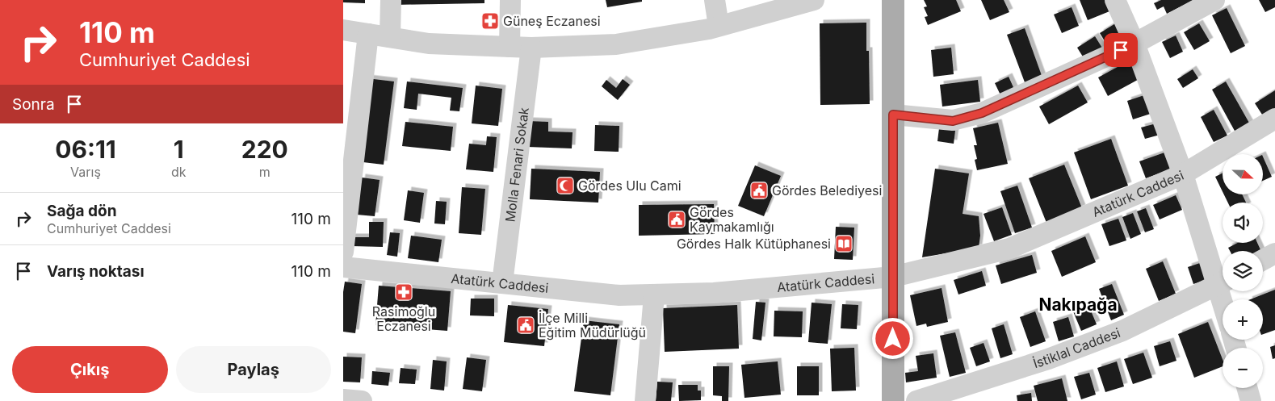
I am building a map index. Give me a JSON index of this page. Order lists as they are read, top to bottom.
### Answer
{
  "streets": {
    "street": ["Molla Fenari Sokak", "Atatürk Caddesi", "İstiklal Caddesi"]
  },
  "crossings": [
    ["Molla Fenari Sokak", "Atatürk Caddesi"]
  ],
  "districts": ["Nakıpağa"],
  "places": {
    "pharmacy": ["Güneş Eczanesi", "Rasimoğlu Eczanesi"],
    "mosque": ["Gördes Ulu Cami"],
    "public building": ["Gördes Belediyesi", "Gördes Kaymakamlığı", "İlçe Milli Eğitim Müdürlüğü"],
    "library": ["Gördes Halk Kütüphanesi"]
  },
  "north": "right",
  "page": {
    "turn": ["110 m", "Cumhuriyet Caddesi"],
    "then": "Sonra",
    "eta": [
      "06:11",
      "Varış",
      "1",
      "dk",
      "220",
      "m"
    ],
    "map_buttons": ["+", "−"],
    "list": [
      {
        "name": "Sağa dön",
        "note": "Cumhuriyet Caddesi",
        "value": "110 m"
      },
      {
        "name": "Varış noktası",
        "value": "110 m"
      }
    ],
    "buttons": ["Çıkış", "Paylaş"]
  }
}
